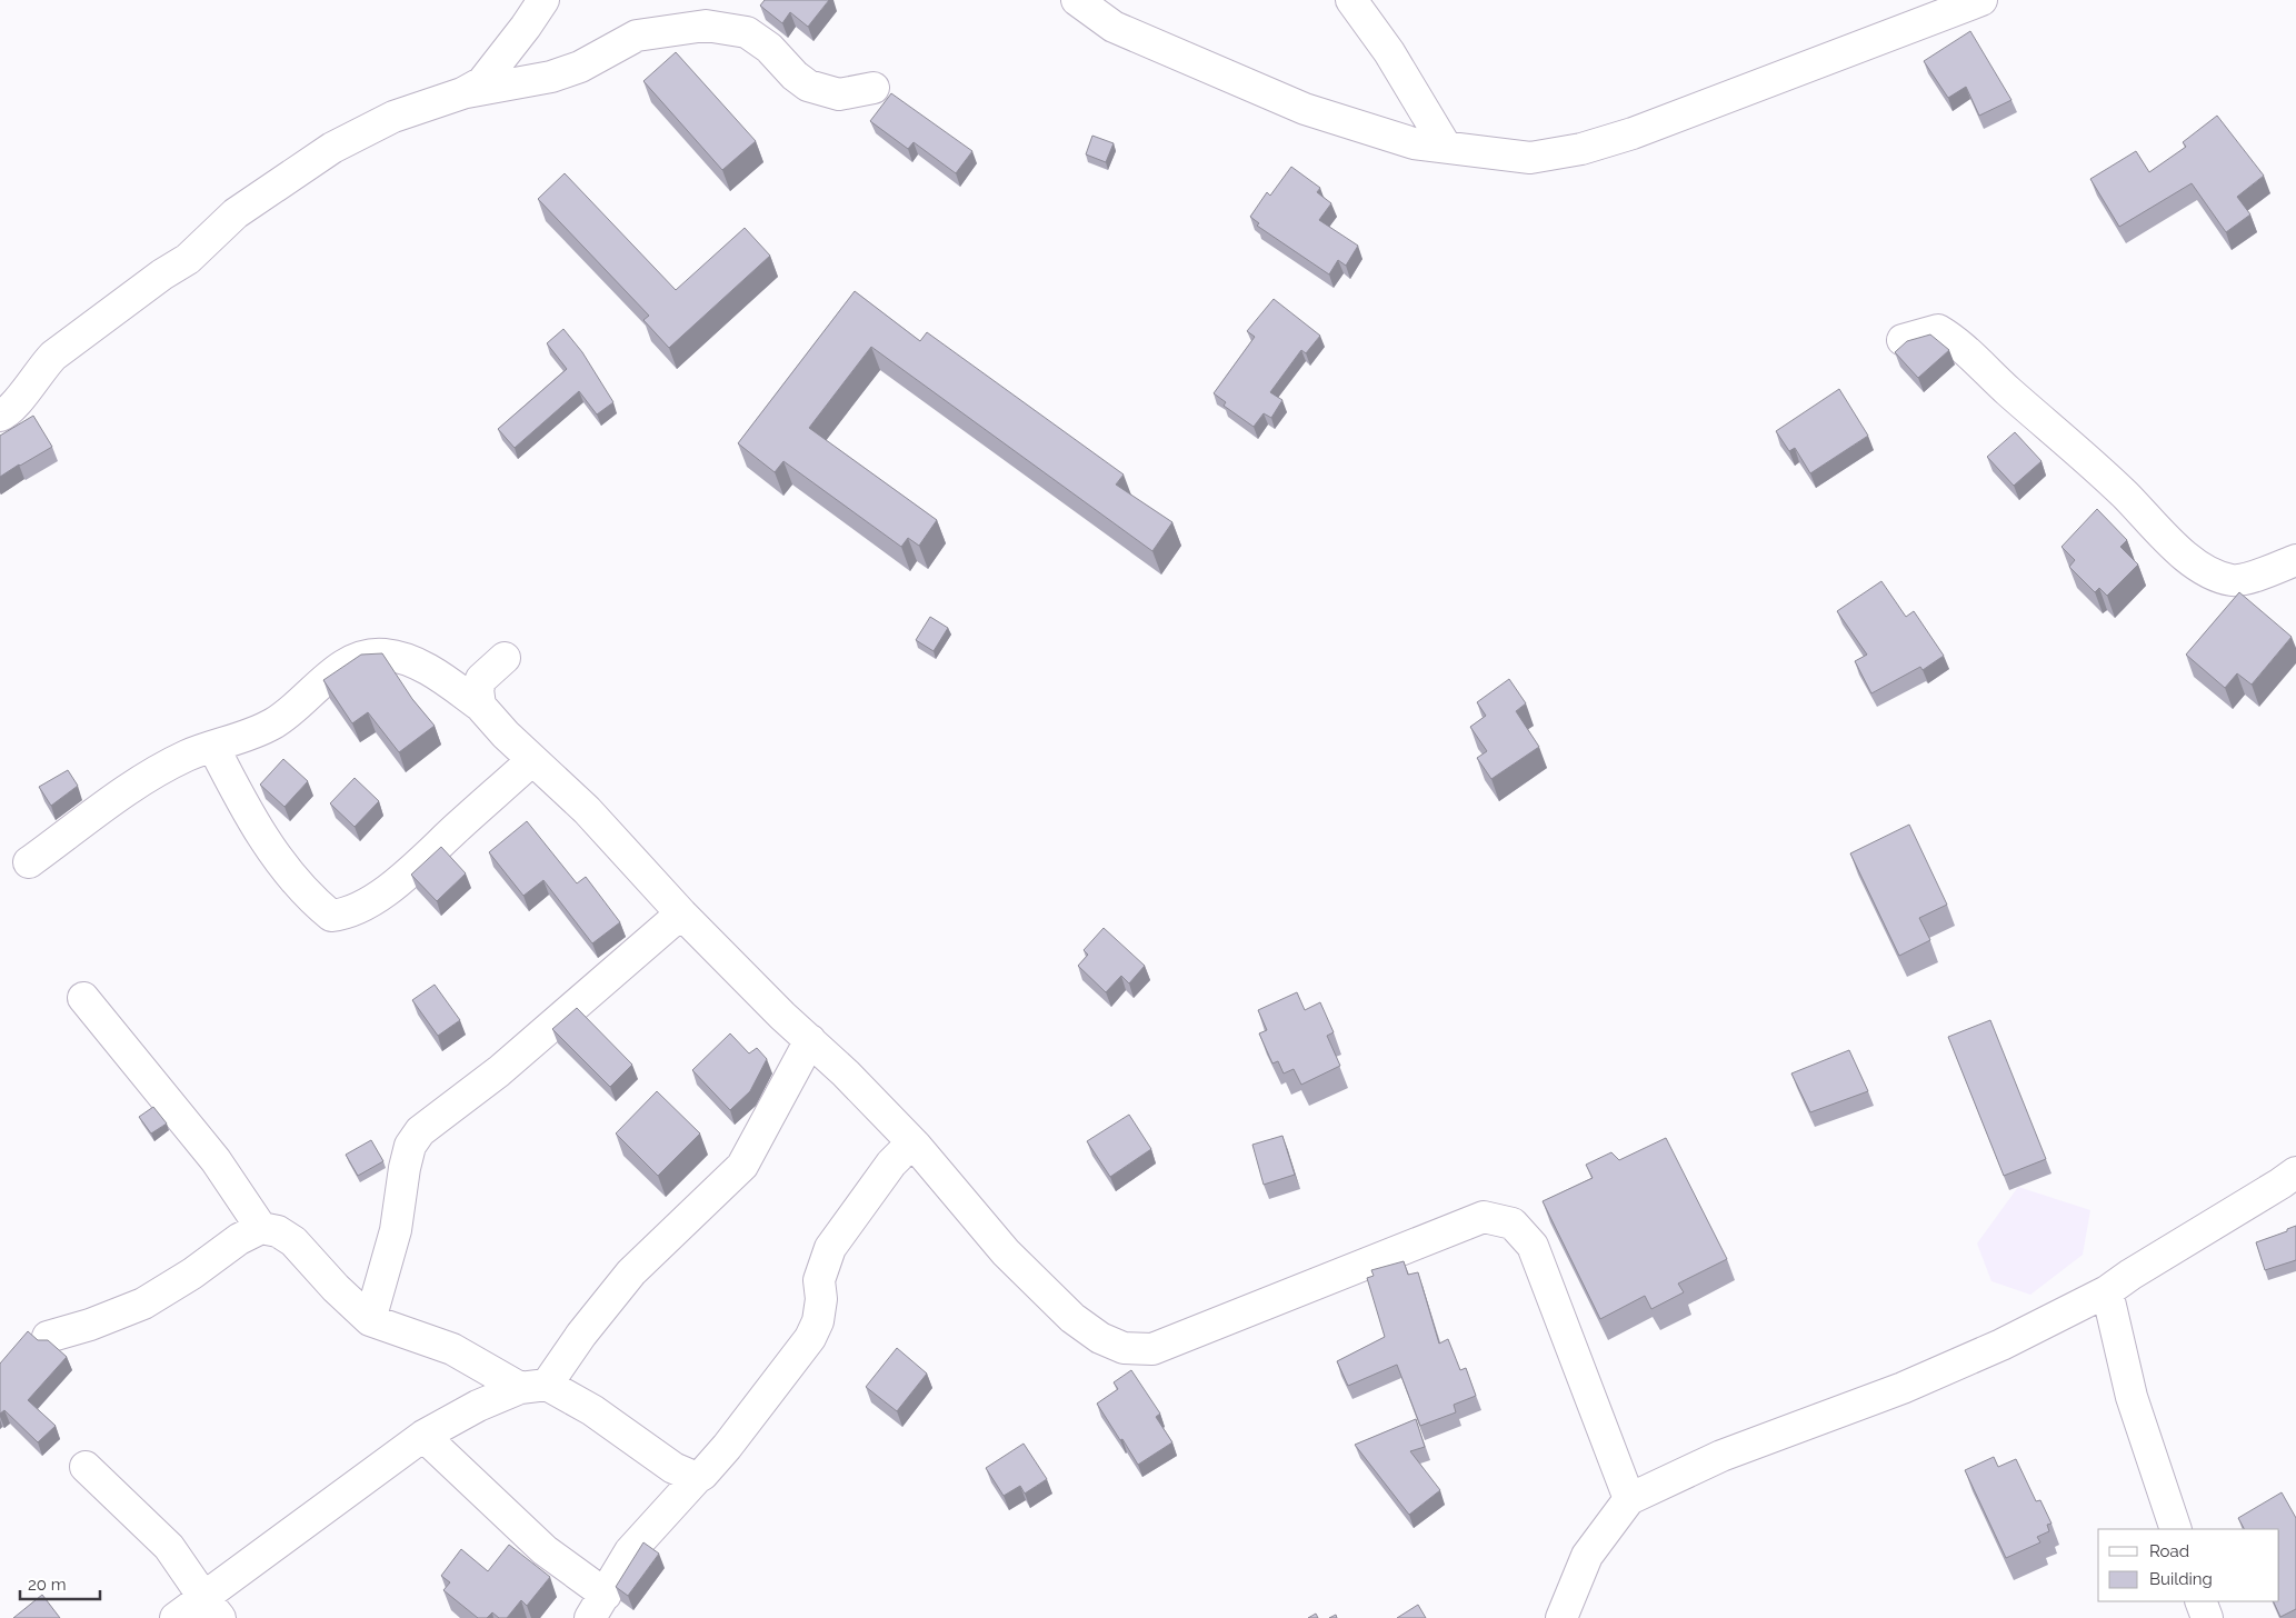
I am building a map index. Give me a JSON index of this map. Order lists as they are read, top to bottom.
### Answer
{
  "legend": ["Road", "Building"],
  "scale_bar": "20 m"
}
